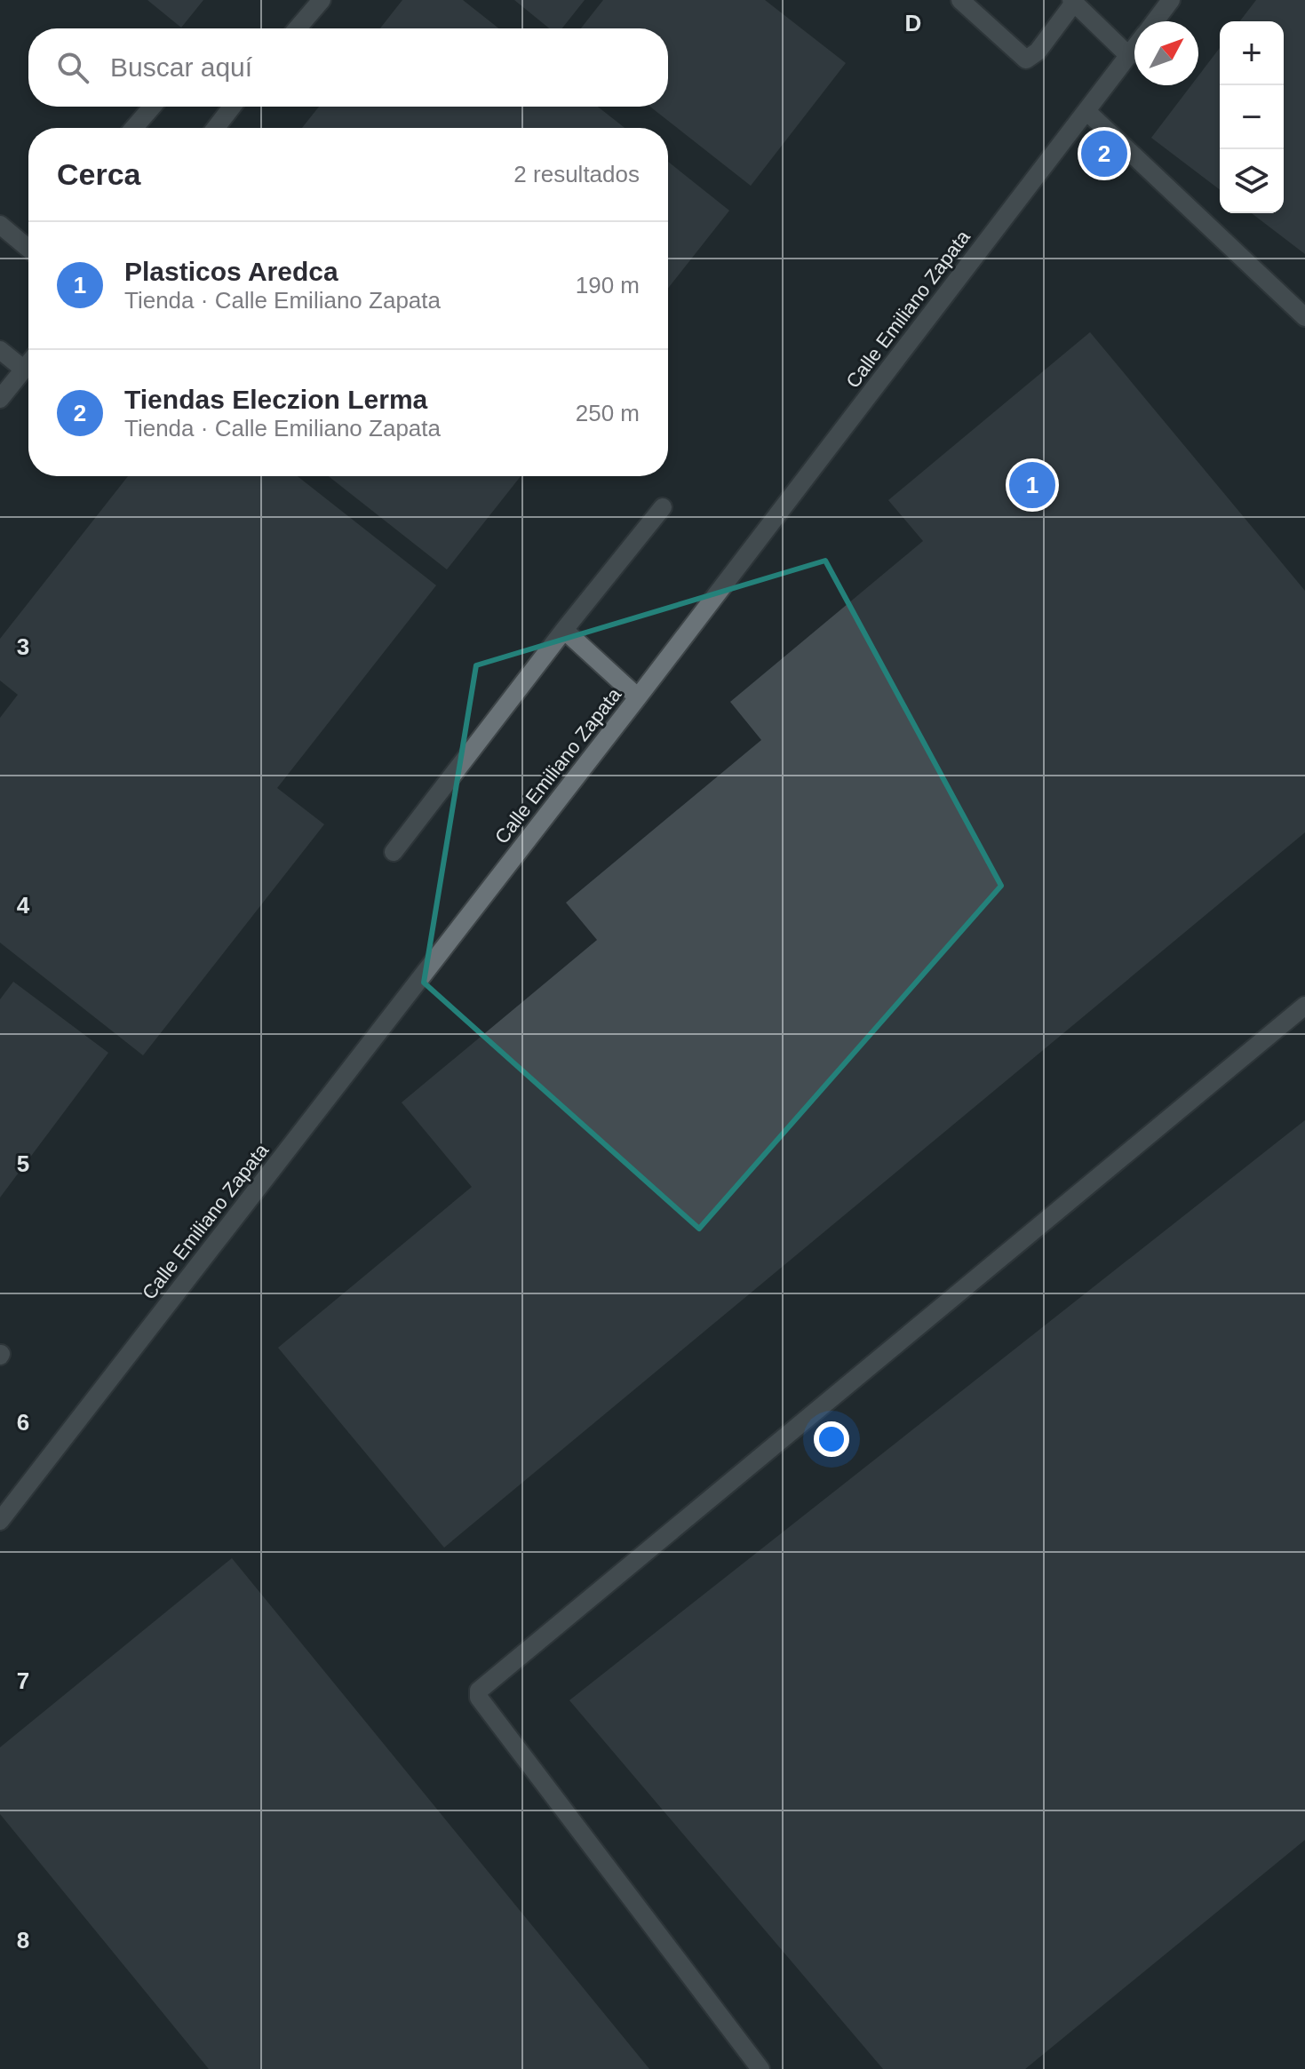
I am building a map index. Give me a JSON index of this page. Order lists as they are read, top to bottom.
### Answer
{
  "streets": {
    "street": ["Calle Emiliano Zapata"]
  },
  "north": "top right",
  "page": {
    "map_buttons": ["+", "−"],
    "search": "Buscar aquí",
    "pins": ["2", "1"],
    "heading": ["Cerca", "2 resultados"],
    "list": [
      {
        "mark": "1",
        "name": "Plasticos Aredca",
        "note": "Tienda · Calle Emiliano Zapata",
        "value": "190 m"
      },
      {
        "mark": "2",
        "name": "Tiendas Eleczion Lerma",
        "note": "Tienda · Calle Emiliano Zapata",
        "value": "250 m"
      }
    ]
  },
  "grid": {
    "columns": ["D"],
    "rows": [
      "3",
      "4",
      "5",
      "6",
      "7",
      "8"
    ]
  }
}
